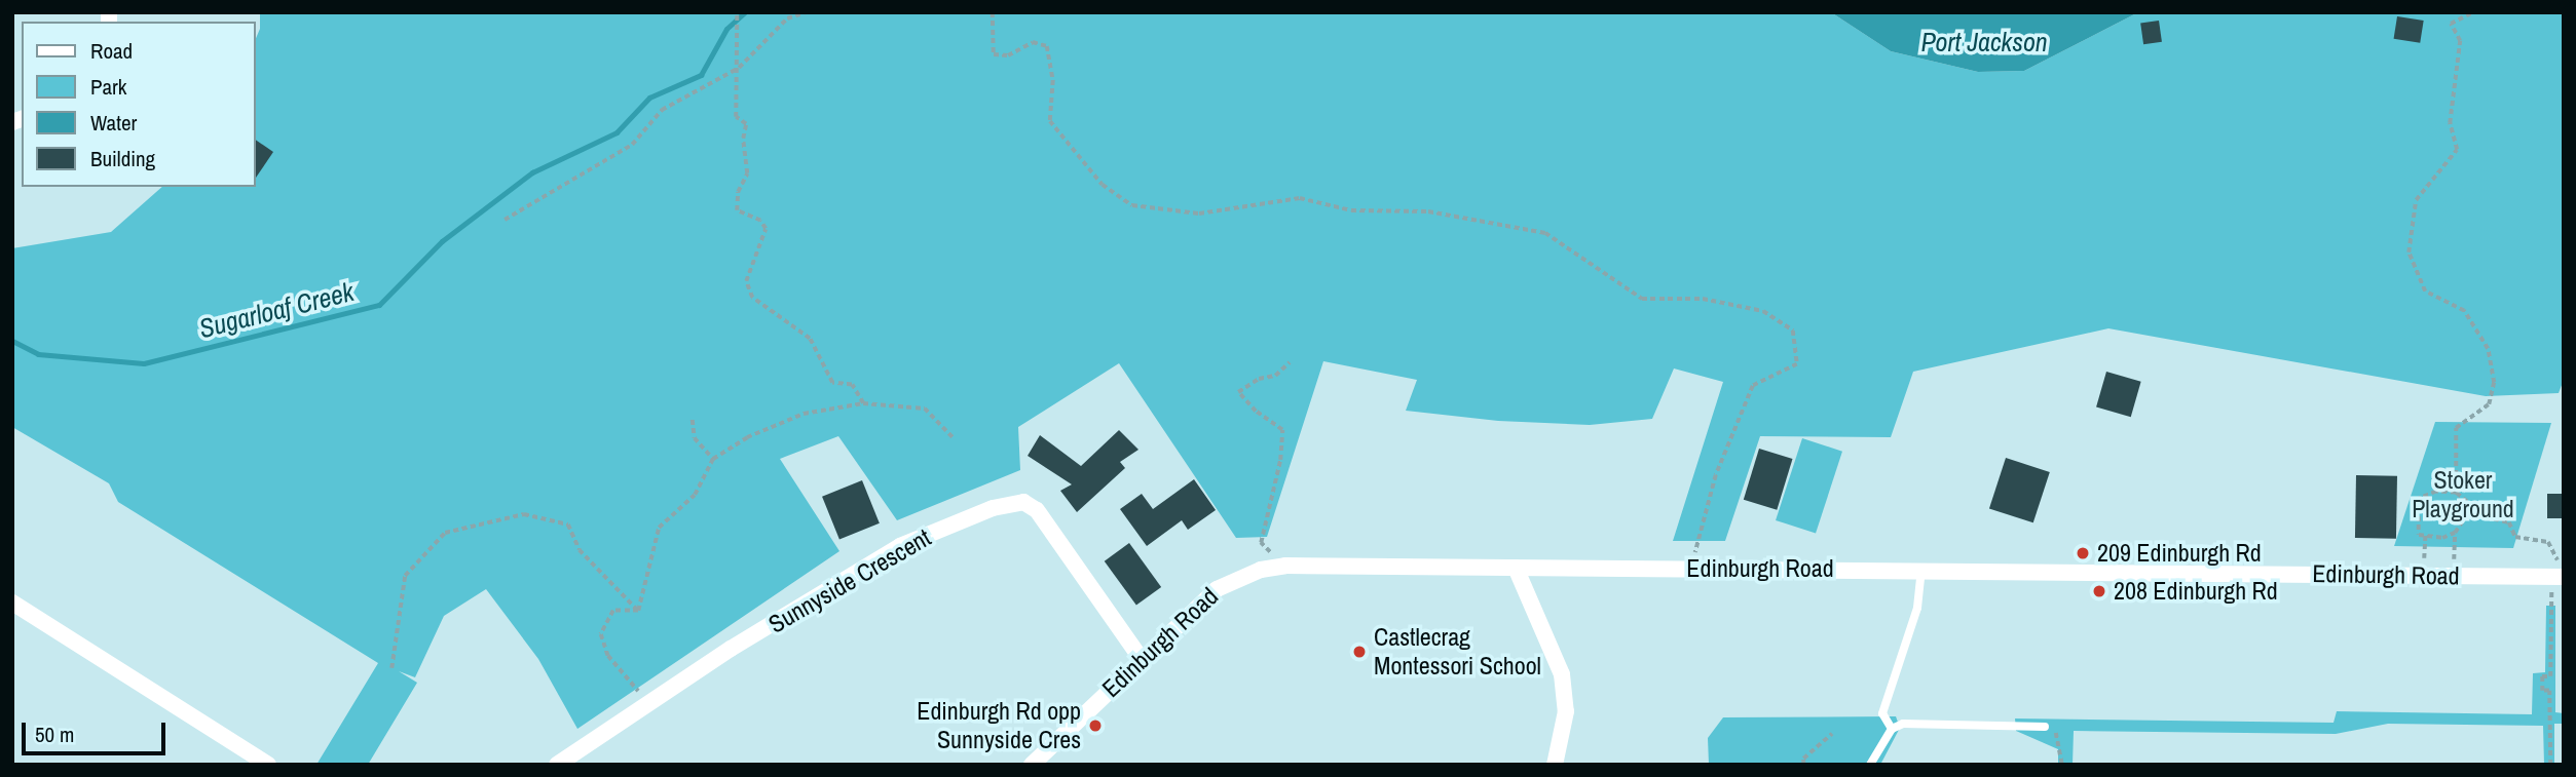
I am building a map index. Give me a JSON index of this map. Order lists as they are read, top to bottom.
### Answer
{
  "streets": {
    "street": ["Edinburgh Road", "Sunnyside Crescent"]
  },
  "crossings": [
    ["Edinburgh Road", "Sunnyside Crescent"]
  ],
  "water": ["Port Jackson", "Sugarloaf Creek"],
  "parks": ["Stoker Playground"],
  "places": [
    "209 Edinburgh Rd",
    "208 Edinburgh Rd",
    "Castlecrag Montessori School",
    "Edinburgh Rd opp Sunnyside Cres"
  ],
  "legend": [
    "Road",
    "Park",
    "Water",
    "Building"
  ],
  "scale_bar": "50 m"
}
